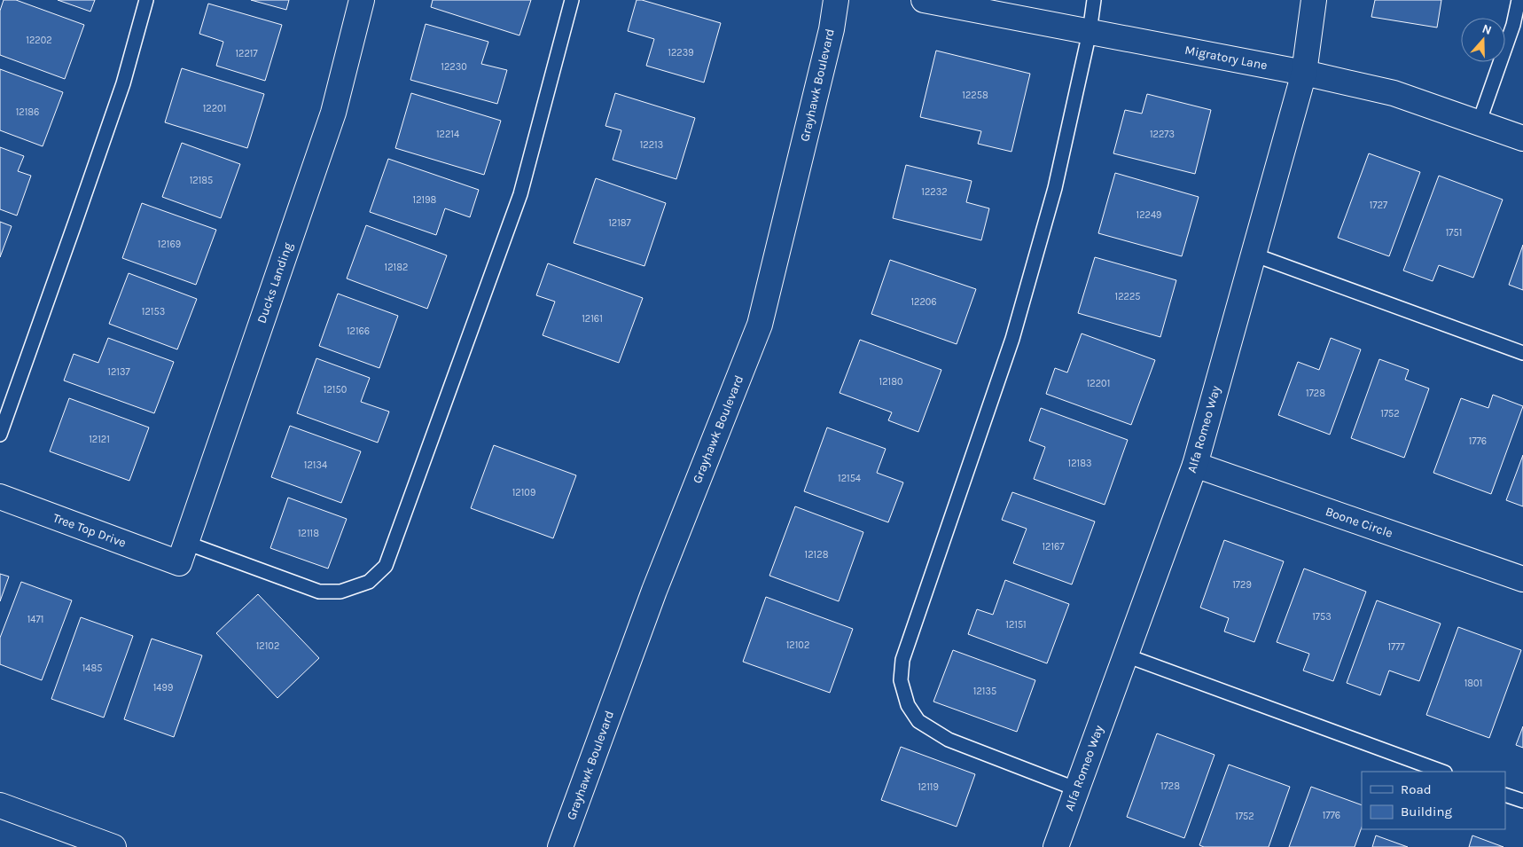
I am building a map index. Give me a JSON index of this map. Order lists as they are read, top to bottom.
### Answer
{
  "streets": {
    "street": [
      "Migratory Lane",
      "Grayhawk Boulevard",
      "Ducks Landing",
      "Alfa Romeo Way",
      "Boone Circle",
      "Tree Top Drive"
    ]
  },
  "crossings": [
    ["Migratory Lane", "Alfa Romeo Way"],
    ["Ducks Landing", "Tree Top Drive"],
    ["Alfa Romeo Way", "Boone Circle"]
  ],
  "house_numbers": [
    "12202",
    "12239",
    "12217",
    "12230",
    "12258",
    "12201",
    "12186",
    "12214",
    "12273",
    "12213",
    "12185",
    "12232",
    "12198",
    "1727",
    "12249",
    "12187",
    "1751",
    "12169",
    "12182",
    "12225",
    "12206",
    "12153",
    "12161",
    "12166",
    "12137",
    "12180",
    "12201",
    "12150",
    "1728",
    "1752",
    "12121",
    "1776",
    "12183",
    "12134",
    "12154",
    "12109",
    "12118",
    "12167",
    "12128",
    "1729",
    "1753",
    "1471",
    "12151",
    "12102",
    "12102",
    "1777",
    "1485",
    "1801",
    "1499",
    "12135",
    "1728",
    "12119",
    "1776",
    "1752"
  ],
  "legend": ["Road", "Building"],
  "north": "top"
}
